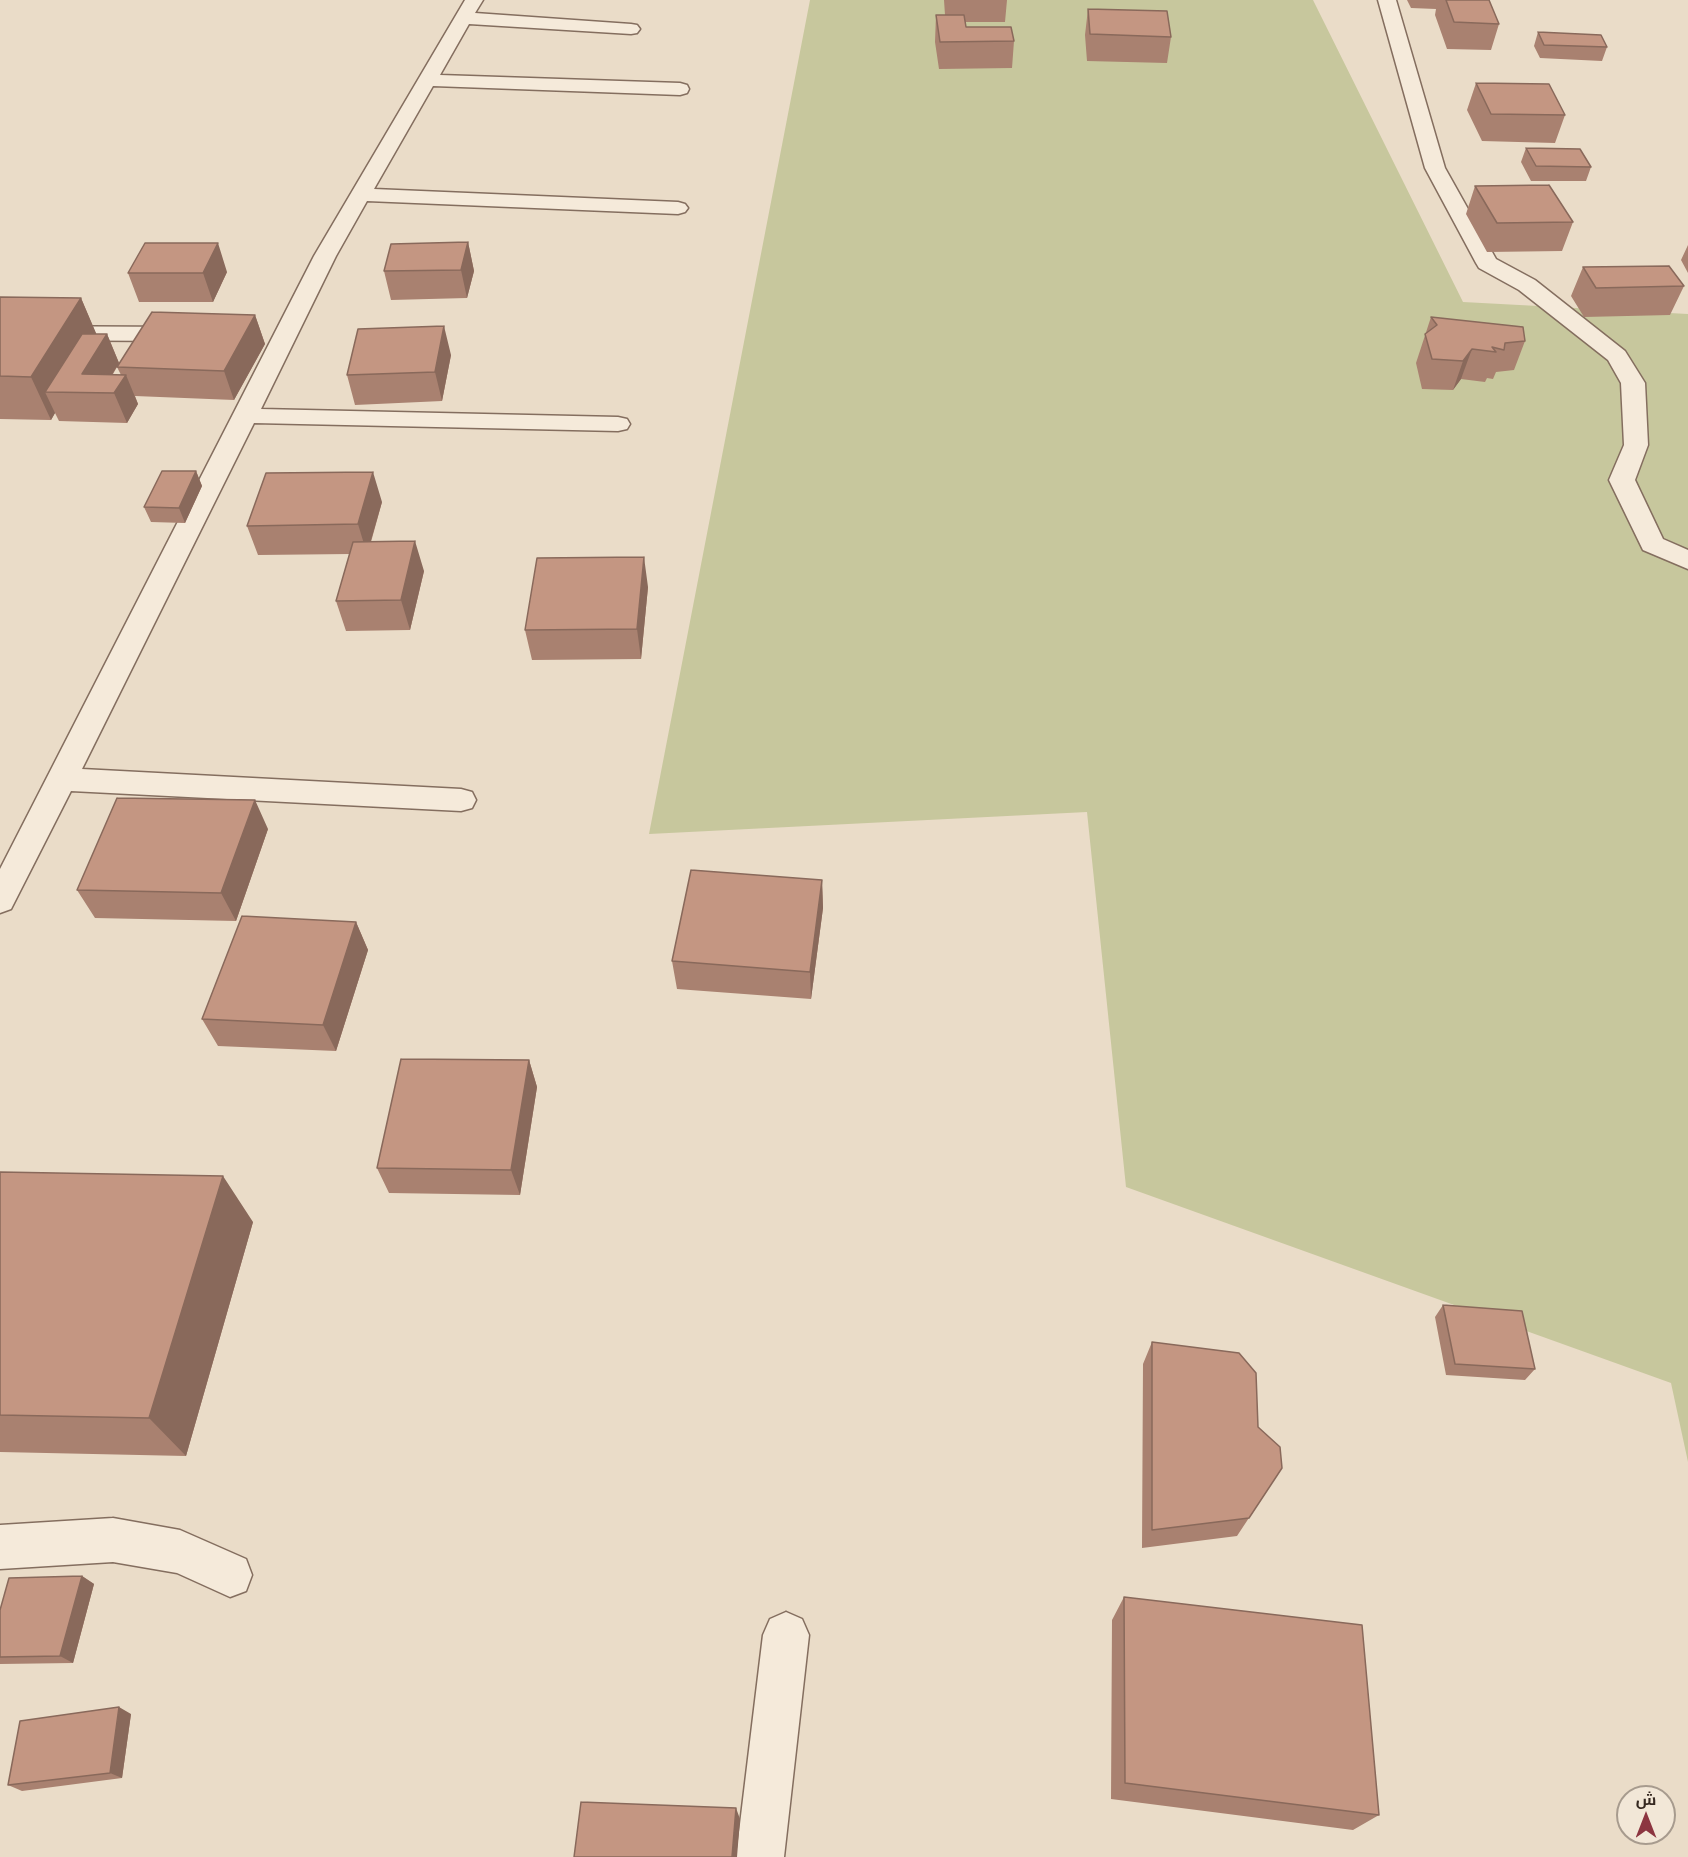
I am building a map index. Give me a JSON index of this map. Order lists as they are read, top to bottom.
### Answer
{
  "north": "top"
}
